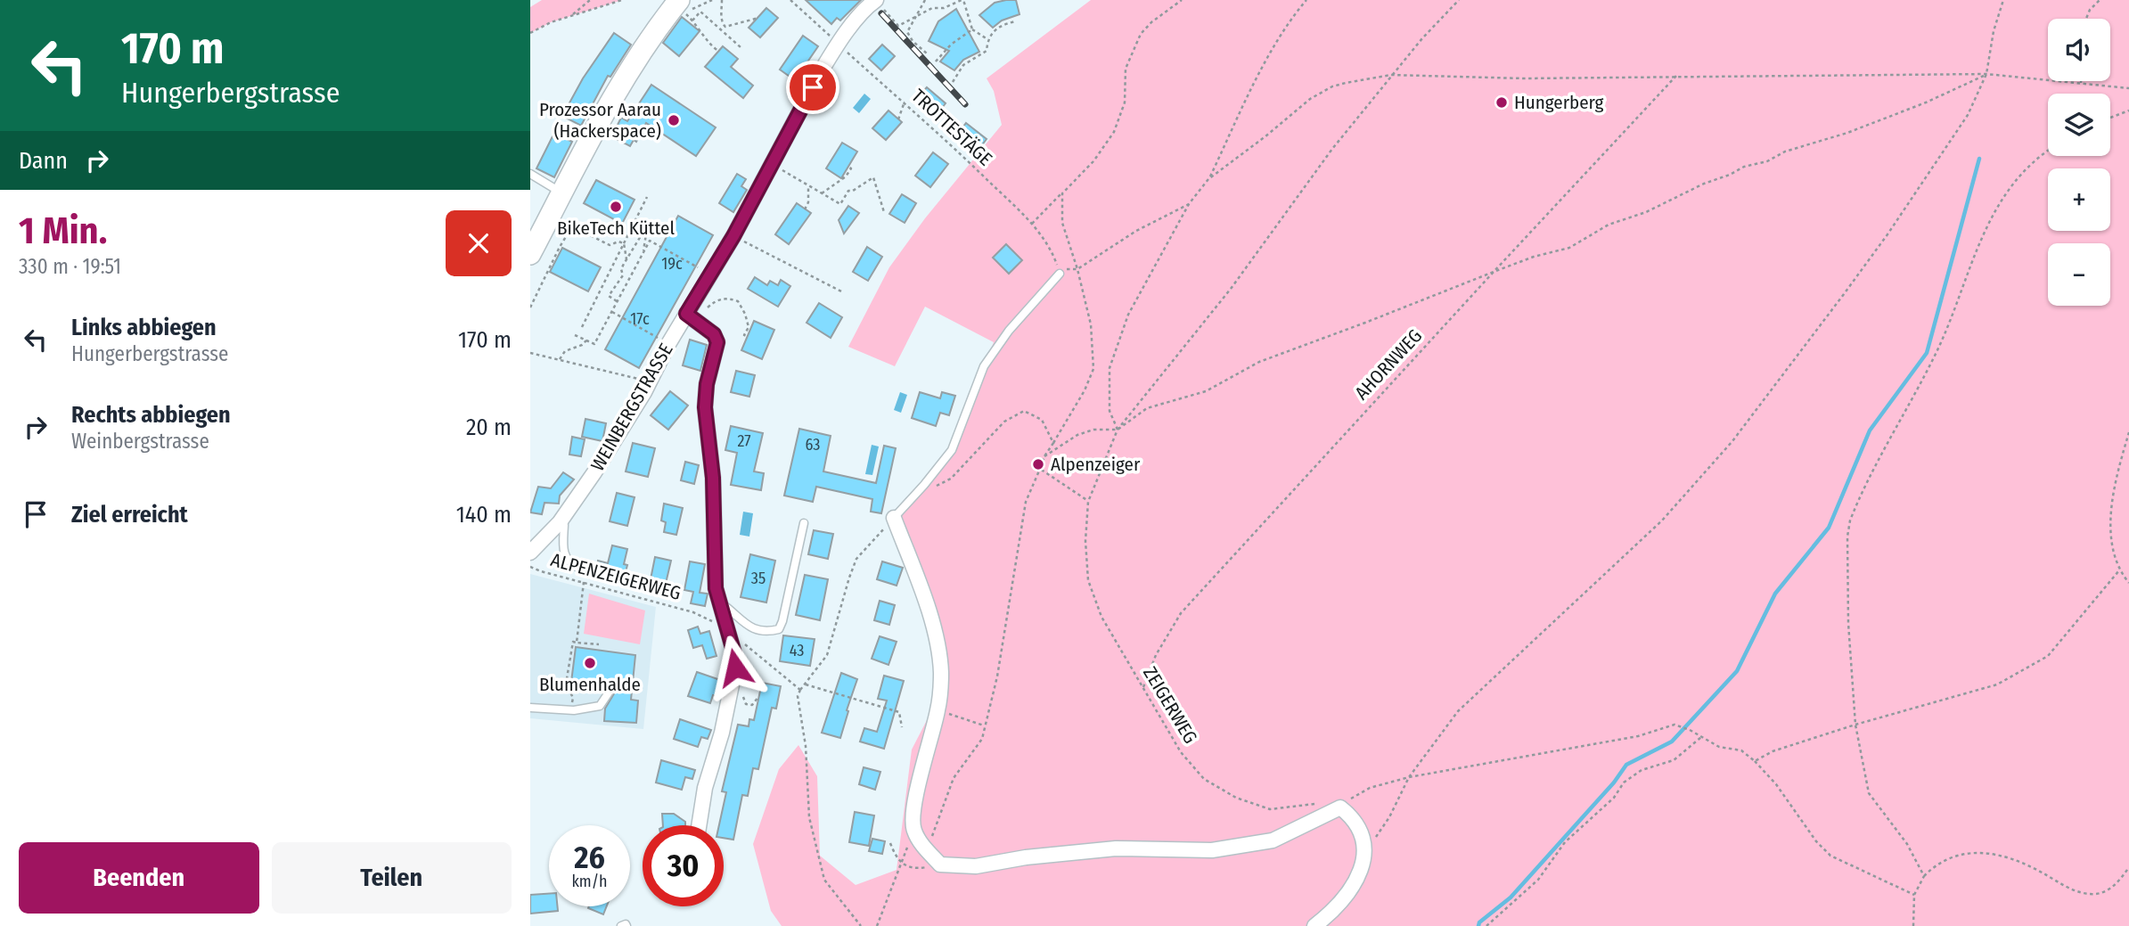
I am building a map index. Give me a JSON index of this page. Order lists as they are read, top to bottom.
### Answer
{
  "streets": {
    "street": ["WEINBERGSTRASSE"],
    "path": [
      "TROTTESTÄGE",
      "AHORNWEG",
      "ALPENZEIGERWEG",
      "ZEIGERWEG"
    ]
  },
  "crossings": [
    ["AHORNWEG", "ZEIGERWEG"]
  ],
  "places": [
    "Hungerberg",
    "Prozessor Aarau (Hackerspace)",
    "BikeTech Küttel",
    "Alpenzeiger",
    "Blumenhalde"
  ],
  "house_numbers": [
    "19c",
    "17c",
    "27",
    "63",
    "35",
    "43"
  ],
  "page": {
    "turn": ["170 m", "Hungerbergstrasse"],
    "map_buttons": ["+", "−"],
    "then": "Dann",
    "heading": ["1 Min.", "330 m · 19:51"],
    "list": [
      {
        "name": "Links abbiegen",
        "note": "Hungerbergstrasse",
        "value": "170 m"
      },
      {
        "name": "Rechts abbiegen",
        "note": "Weinbergstrasse",
        "value": "20 m"
      },
      {
        "name": "Ziel erreicht",
        "value": "140 m"
      }
    ],
    "speed": "26 km/h",
    "limit": "30",
    "buttons": ["Beenden", "Teilen"]
  }
}
